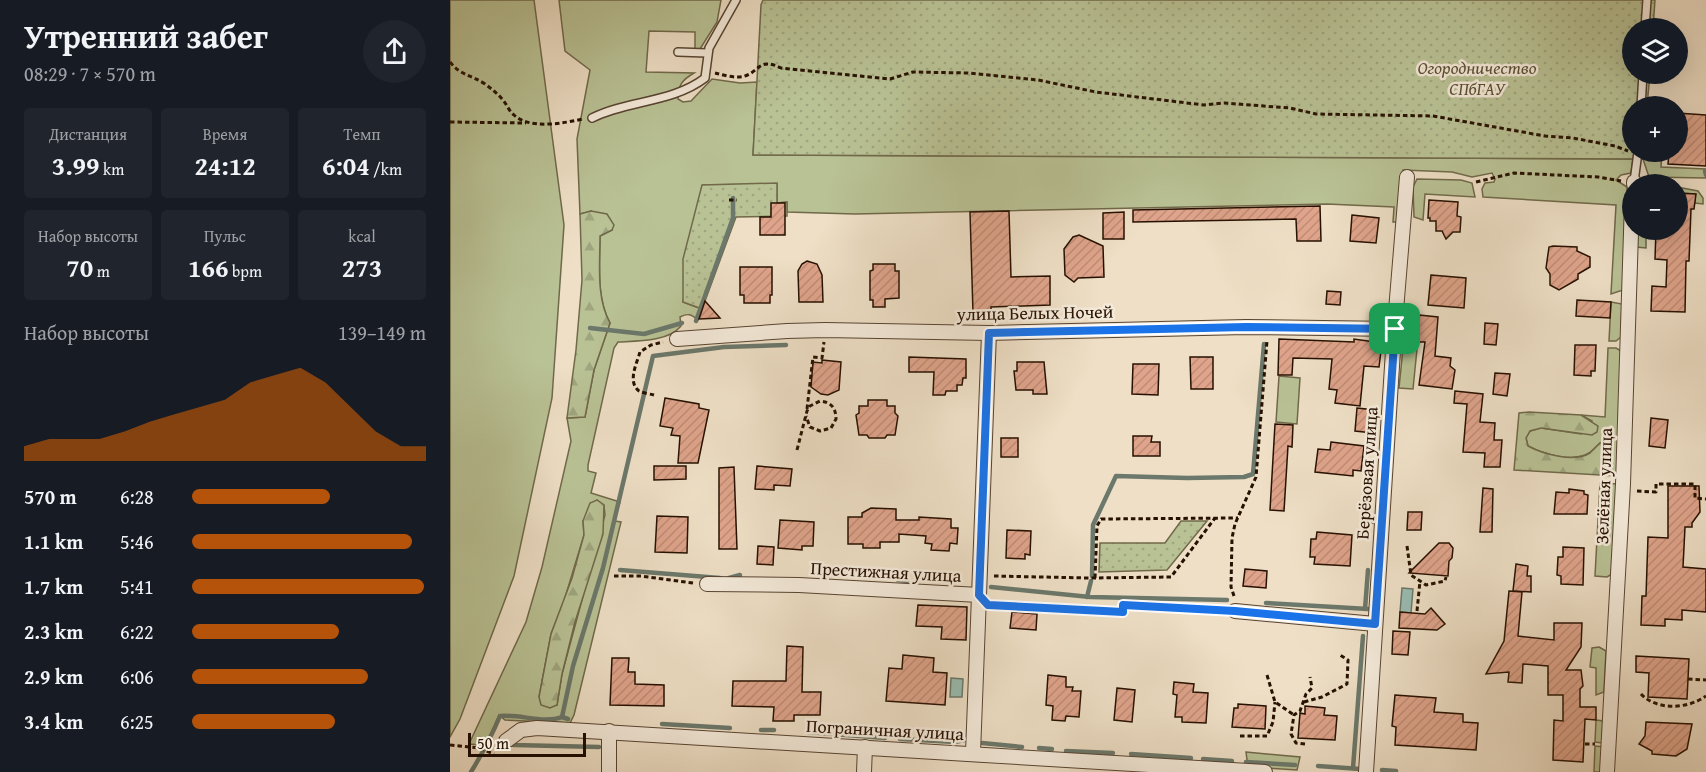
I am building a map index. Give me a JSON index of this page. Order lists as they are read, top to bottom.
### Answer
{
  "streets": {
    "street": [
      "улица Белых Ночей",
      "Берёзовая улица",
      "Зелёная улица",
      "Престижная улица",
      "Пограничная улица"
    ]
  },
  "crossings": [
    ["улица Белых Ночей", "Берёзовая улица"]
  ],
  "parks": ["Огородничество СПбГАУ"],
  "scale_bar": "50 m",
  "page": {
    "heading": ["Утренний забег", "08:29 · 7 × 570 m"],
    "map_buttons": ["+", "−"],
    "stats": [
      ["Дистанция", "3.99 km"],
      ["Время", "24:12"],
      ["Темп", "6:04 /km"],
      ["Набор высоты", "70 m"],
      ["Пульс", "166 bpm"],
      ["kcal", "273"]
    ],
    "chart": ["Набор высоты", "139–149 m"],
    "list": [
      {
        "name": "570 m",
        "note": "6:28"
      },
      {
        "name": "1.1 km",
        "note": "5:46"
      },
      {
        "name": "1.7 km",
        "note": "5:41"
      },
      {
        "name": "2.3 km",
        "note": "6:22"
      },
      {
        "name": "2.9 km",
        "note": "6:06"
      },
      {
        "name": "3.4 km",
        "note": "6:25"
      }
    ],
    "scale": "50 m"
  }
}
